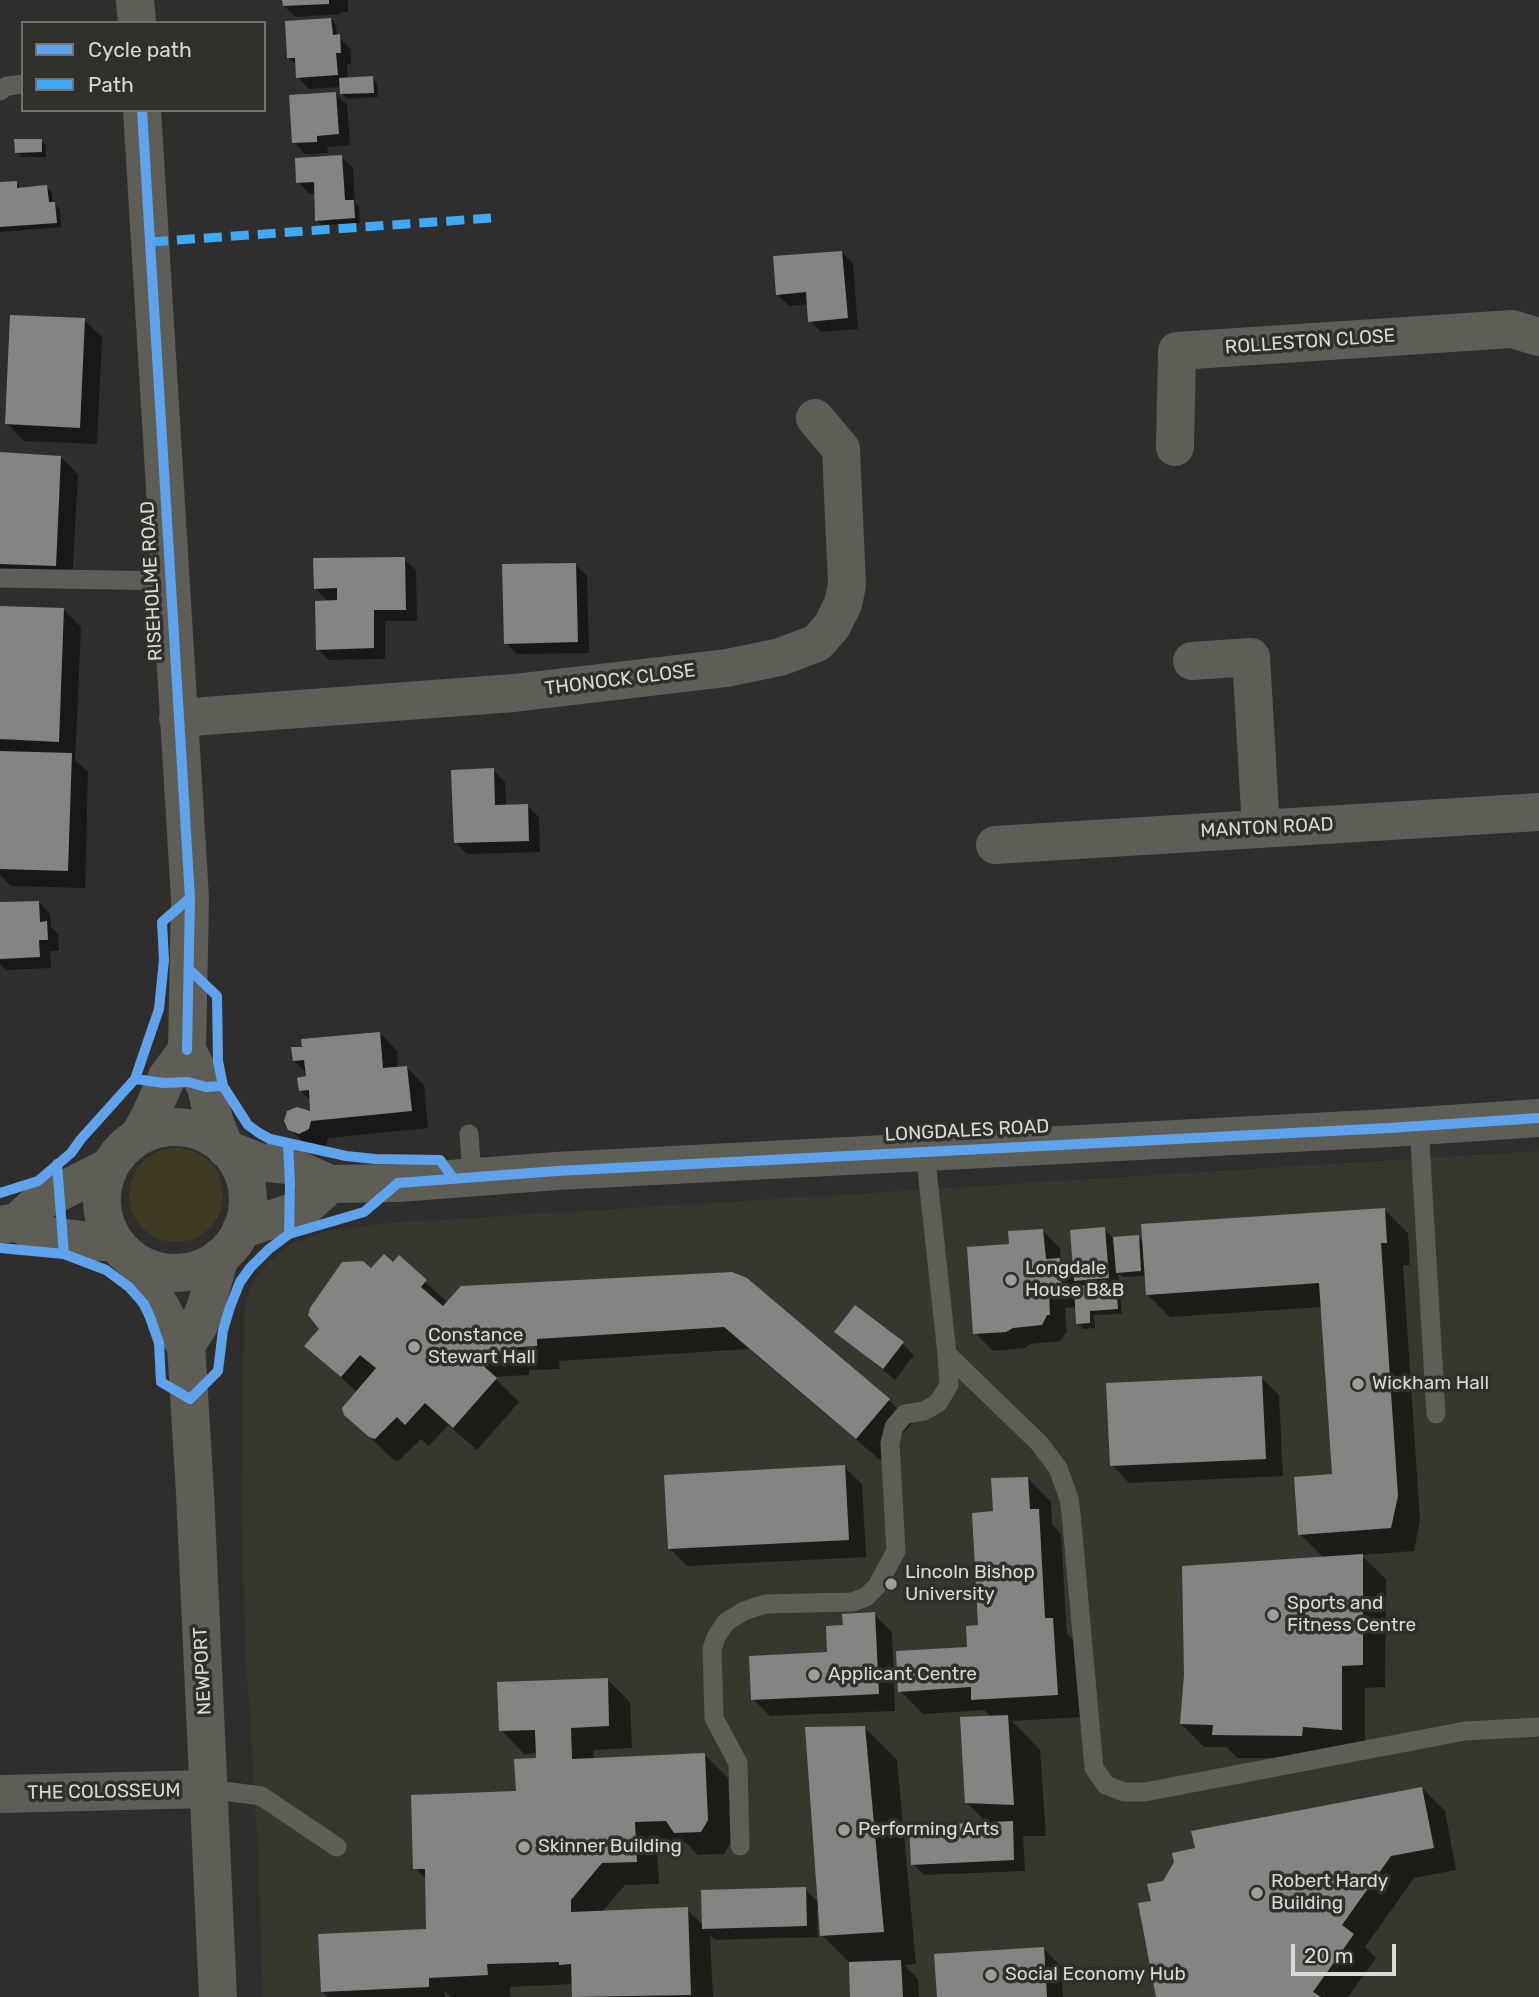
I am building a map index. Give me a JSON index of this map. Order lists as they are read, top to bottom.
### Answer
{
  "streets": {
    "main road": ["RISEHOLME ROAD", "LONGDALES ROAD"],
    "street": [
      "ROLLESTON CLOSE",
      "THONOCK CLOSE",
      "MANTON ROAD",
      "NEWPORT",
      "THE COLOSSEUM"
    ]
  },
  "crossings": [
    ["RISEHOLME ROAD", "THONOCK CLOSE"],
    ["NEWPORT", "THE COLOSSEUM"]
  ],
  "places": [
    "Longdale House B&B",
    "Constance Stewart Hall",
    "Wickham Hall",
    "Lincoln Bishop University",
    "Sports and Fitness Centre",
    "Applicant Centre",
    "Performing Arts",
    "Skinner Building",
    "Robert Hardy Building",
    "Social Economy Hub"
  ],
  "legend": ["Cycle path", "Path"],
  "scale_bar": "20 m"
}
